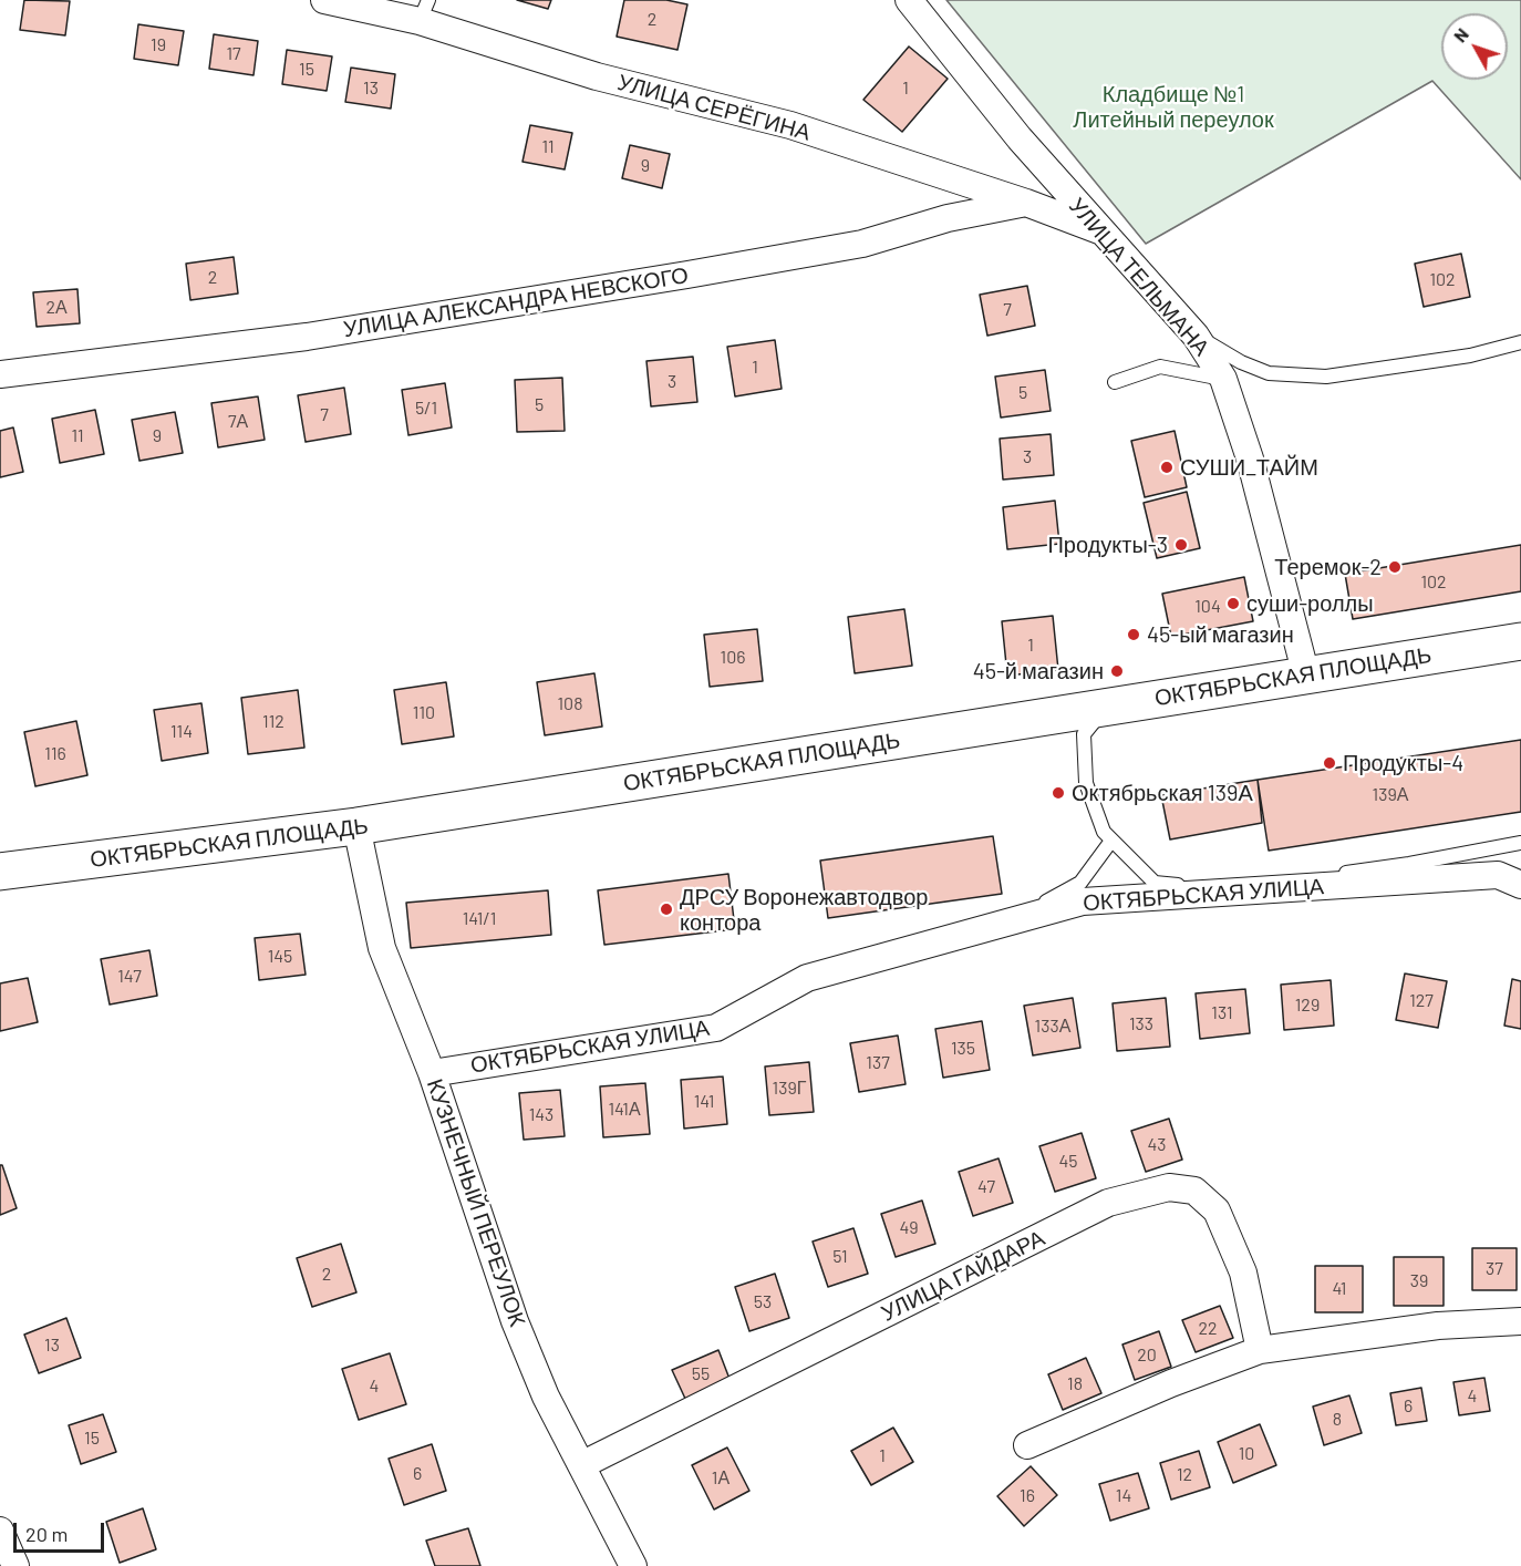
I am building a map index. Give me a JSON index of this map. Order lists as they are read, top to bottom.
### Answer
{
  "streets": {
    "main road": ["ОКТЯБРЬСКАЯ ПЛОЩАДЬ"],
    "street": [
      "УЛИЦА СЕРЁГИНА",
      "УЛИЦА ТЕЛЬМАНА",
      "УЛИЦА АЛЕКСАНДРА НЕВСКОГО",
      "ОКТЯБРЬСКАЯ УЛИЦА",
      "КУЗНЕЧНЫЙ ПЕРЕУЛОК",
      "УЛИЦА ГАЙДАРА"
    ]
  },
  "crossings": [
    ["УЛИЦА СЕРЁГИНА", "УЛИЦА ТЕЛЬМАНА"],
    ["УЛИЦА СЕРЁГИНА", "УЛИЦА АЛЕКСАНДРА НЕВСКОГО"],
    ["УЛИЦА ТЕЛЬМАНА", "ОКТЯБРЬСКАЯ ПЛОЩАДЬ"],
    ["ОКТЯБРЬСКАЯ ПЛОЩАДЬ", "КУЗНЕЧНЫЙ ПЕРЕУЛОК"],
    ["ОКТЯБРЬСКАЯ УЛИЦА", "КУЗНЕЧНЫЙ ПЕРЕУЛОК"],
    ["КУЗНЕЧНЫЙ ПЕРЕУЛОК", "УЛИЦА ГАЙДАРА"]
  ],
  "parks": ["Кладбище №1 Литейный переулок"],
  "places": [
    "СУШИ_ТАЙМ",
    "Продукты-3",
    "Теремок-2",
    "суши-роллы",
    "45-ый магазин",
    "45-й магазин",
    "Продукты-4",
    "Октябрьская 139А",
    "ДРСУ Воронежавтодвор контора"
  ],
  "house_numbers": [
    "2",
    "19",
    "17",
    "15",
    "13",
    "1",
    "11",
    "9",
    "2",
    "102",
    "2А",
    "7",
    "1",
    "3",
    "5",
    "5",
    "5/1",
    "7",
    "7А",
    "11",
    "9",
    "3",
    "102",
    "104",
    "1",
    "106",
    "108",
    "110",
    "112",
    "114",
    "116",
    "139А",
    "141/1",
    "145",
    "147",
    "127",
    "129",
    "131",
    "133",
    "133А",
    "135",
    "137",
    "139Г",
    "141",
    "141А",
    "143",
    "43",
    "45",
    "47",
    "49",
    "51",
    "37",
    "2",
    "39",
    "41",
    "53",
    "22",
    "13",
    "20",
    "55",
    "18",
    "4",
    "4",
    "6",
    "8",
    "15",
    "10",
    "1",
    "6",
    "12",
    "1А",
    "16",
    "14"
  ],
  "scale_bar": "20 m",
  "north": "top left"
}
